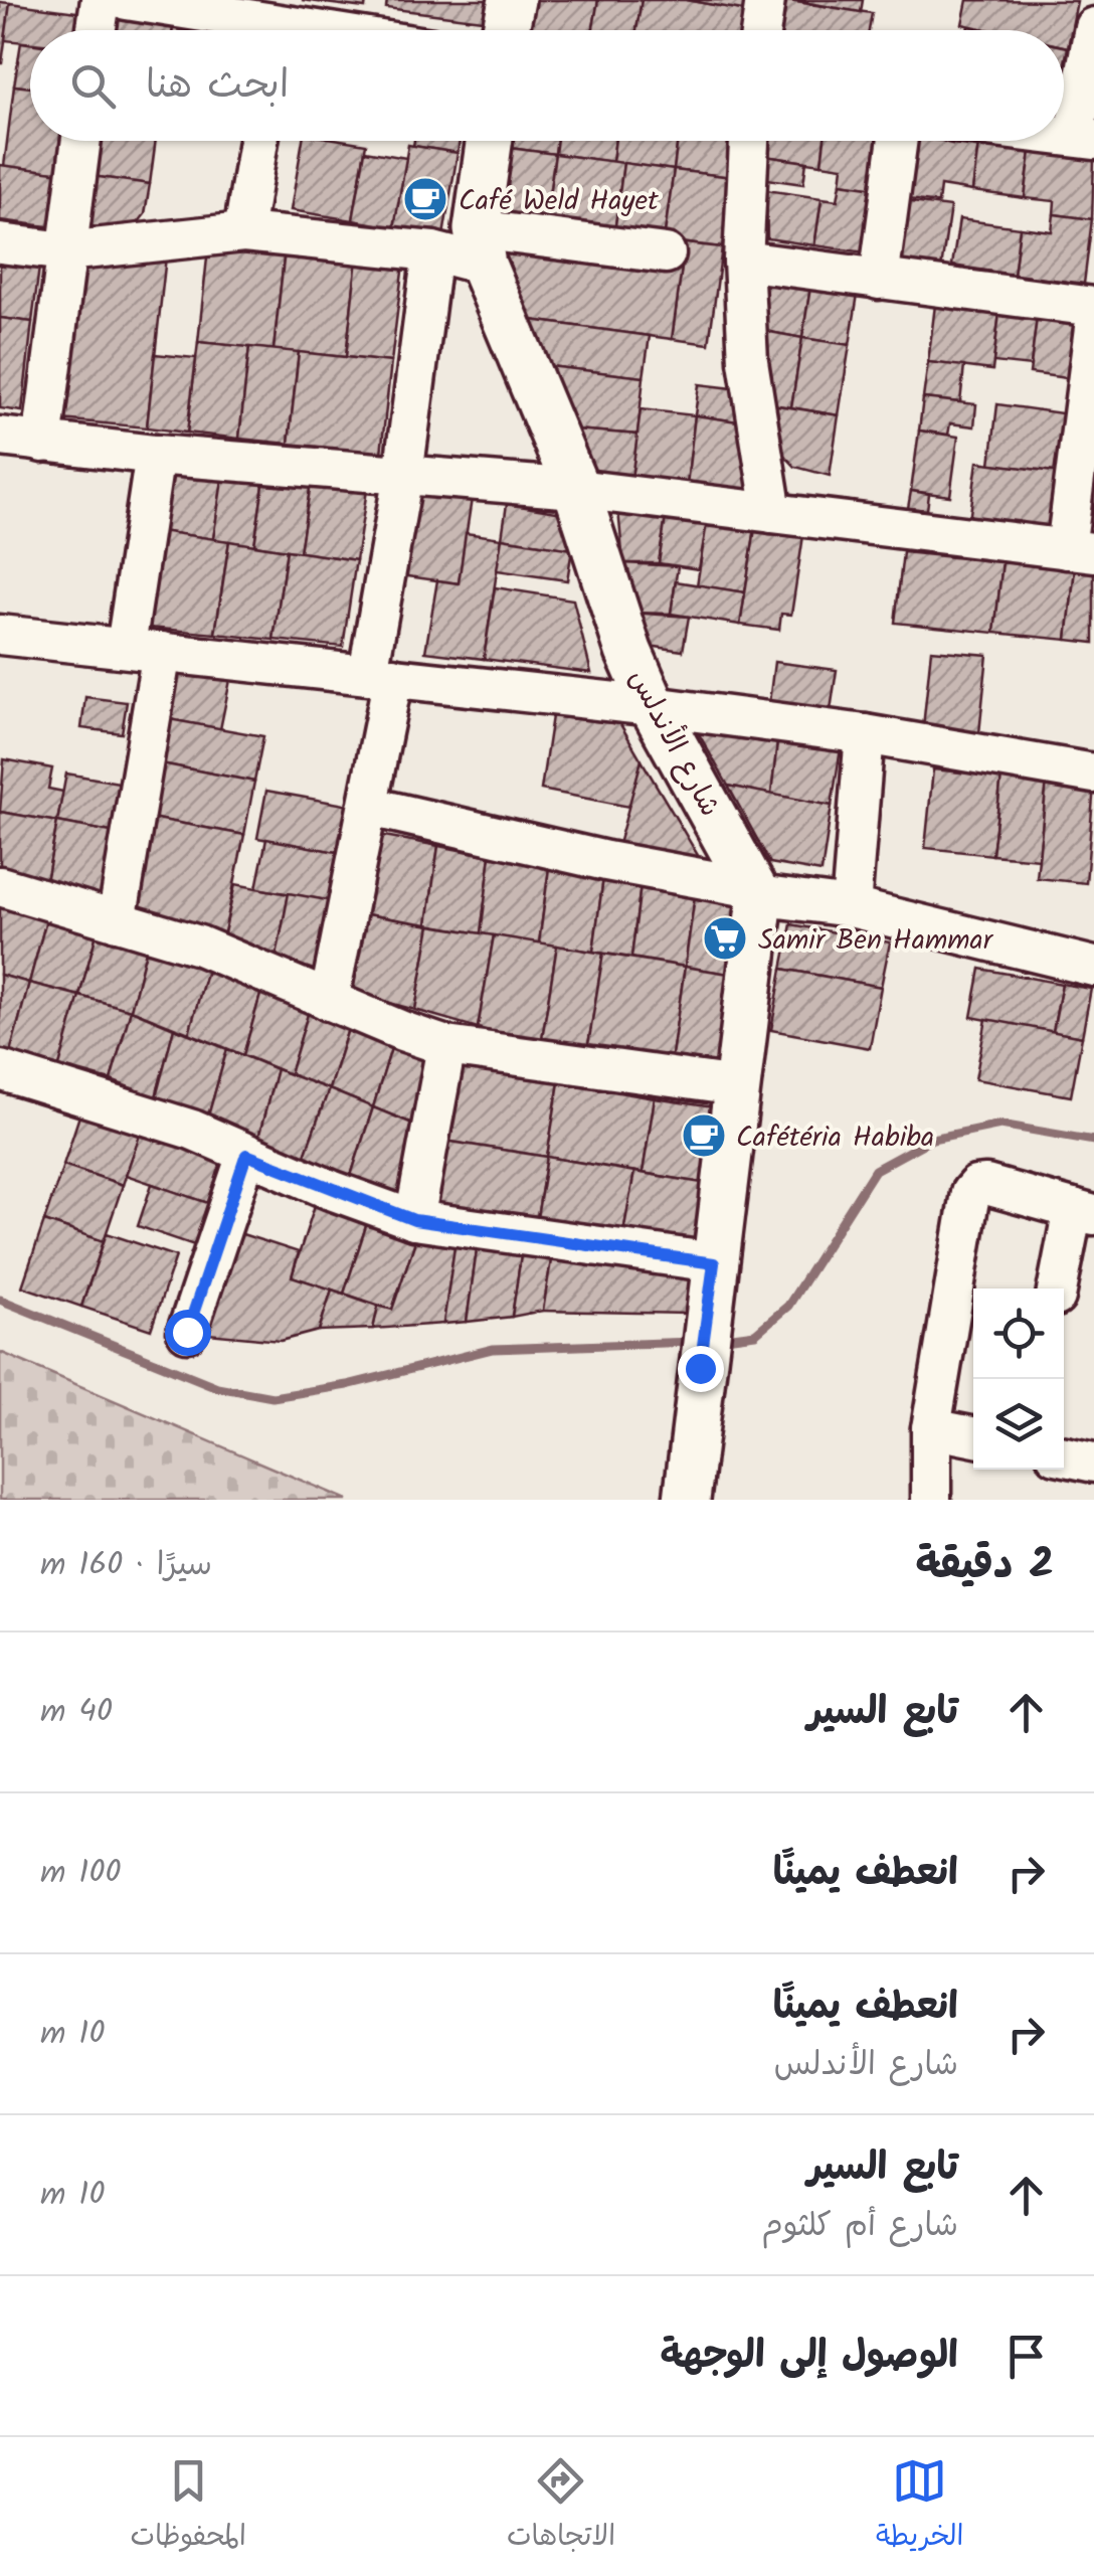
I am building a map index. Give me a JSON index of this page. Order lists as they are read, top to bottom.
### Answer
{
  "streets": {
    "street": ["شارع الأندلس"]
  },
  "places": {
    "cafe": ["Café Weld Hayet", "Cafétéria Habiba"],
    "supermarket": ["Samir Ben Hammar"]
  },
  "page": {
    "search": "ابحث هنا",
    "heading": ["2 دقيقة", "سيرًا · 160 m"],
    "list": [
      ["تابع السير", "40 m"],
      ["انعطف يمينًا", "100 m"],
      ["انعطف يمينًا", "شارع الأندلس", "10 m"],
      ["تابع السير", "شارع أم كلثوم", "10 m"],
      "الوصول إلى الوجهة"
    ],
    "nav": ["الخريطة", "الاتجاهات", "المحفوظات"]
  }
}
